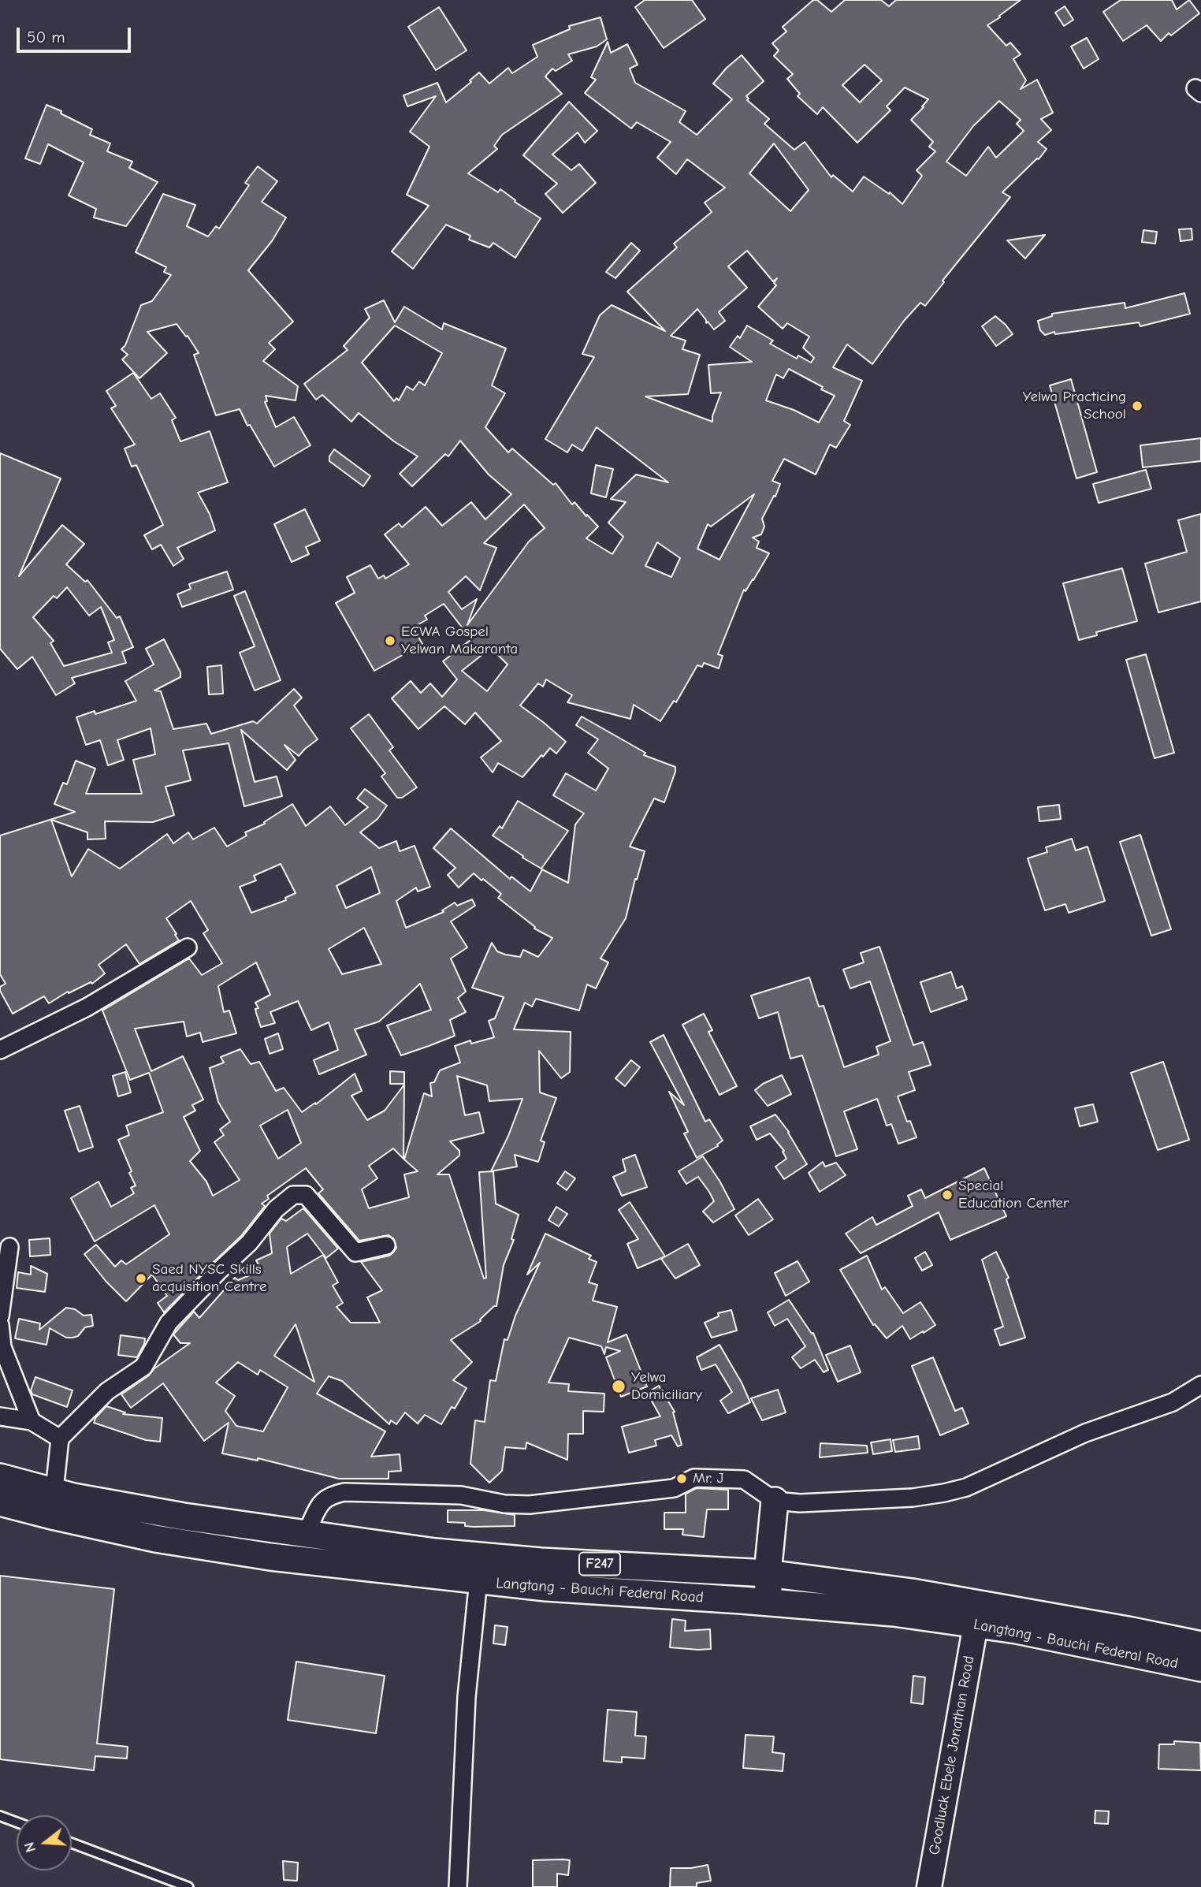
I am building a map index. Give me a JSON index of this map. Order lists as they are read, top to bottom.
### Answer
{
  "streets": {
    "main road": ["F247", "Langtang - Bauchi Federal Road", "Goodluck Ebele Jonathan Road"]
  },
  "crossings": [
    ["F247", "Langtang - Bauchi Federal Road"],
    ["Langtang - Bauchi Federal Road", "Goodluck Ebele Jonathan Road"]
  ],
  "places": [
    "Yelwa Practicing School",
    "ECWA Gospel Yelwan Makaranta",
    "Special Education Center",
    "Saed NYSC Skills acquisition Centre",
    "Yelwa Domiciliary",
    "Mr. J"
  ],
  "scale_bar": "50 m",
  "north": "left"
}
